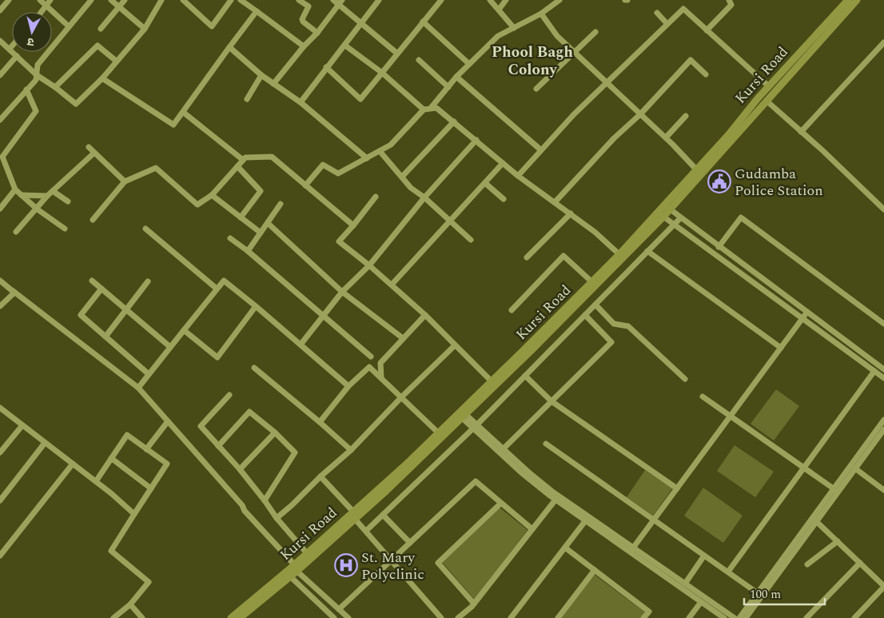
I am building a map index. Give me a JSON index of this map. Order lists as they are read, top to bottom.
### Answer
{
  "streets": {
    "main road": ["Kursi Road"]
  },
  "districts": ["Phool Bagh Colony"],
  "places": {
    "public building": ["Gudamba Police Station"],
    "hospital": ["St. Mary Polyclinic"]
  },
  "scale_bar": "100 m",
  "north": "bottom"
}
